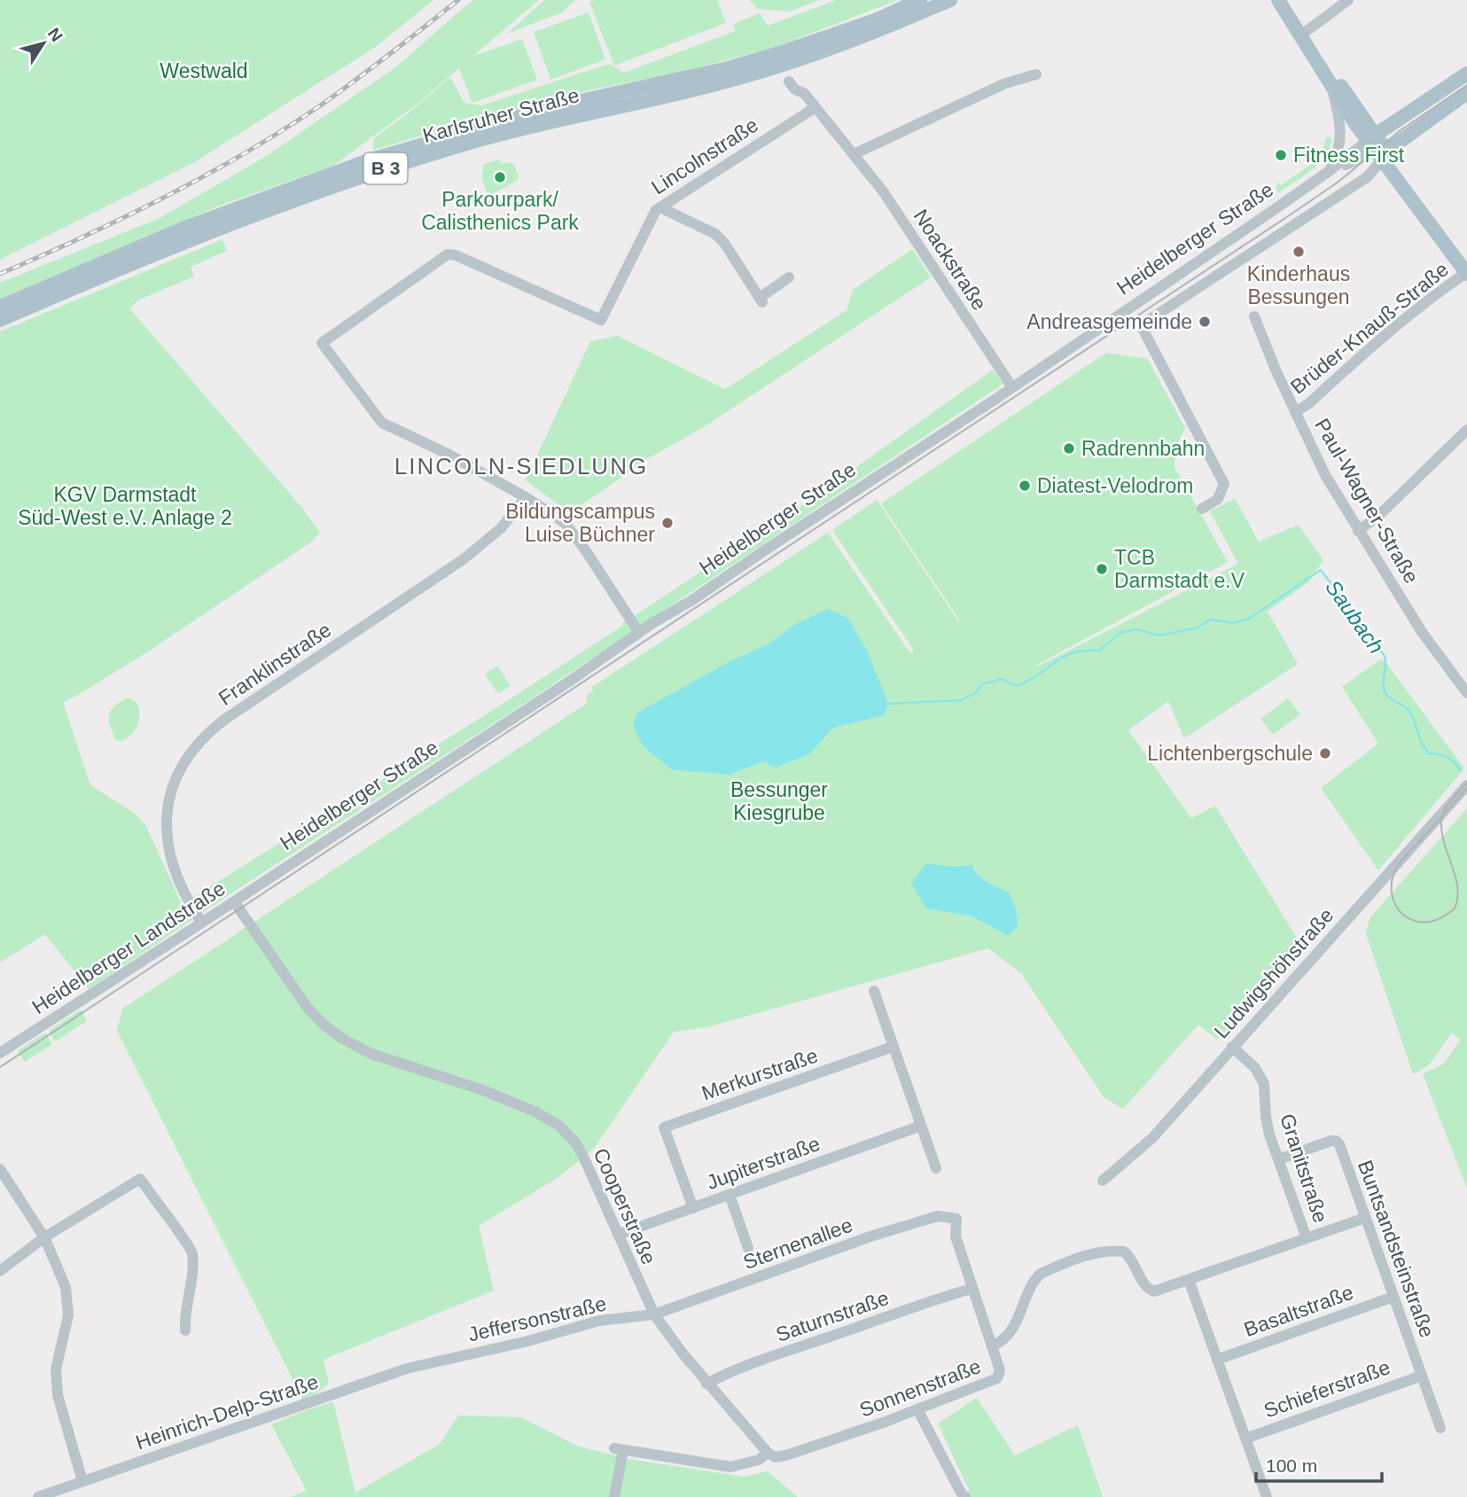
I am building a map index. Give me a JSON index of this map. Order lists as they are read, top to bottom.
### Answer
{
  "streets": {
    "main road": ["Karlsruher Straße", "B 3", "Heidelberger Straße"],
    "street": [
      "Lincolnstraße",
      "Noackstraße",
      "Brüder-Knauß-Straße",
      "Paul-Wagner-Straße",
      "Franklinstraße",
      "Heidelberger Landstraße",
      "Ludwigshöhstraße",
      "Merkurstraße",
      "Jupiterstraße",
      "Granitstraße",
      "Cooperstraße",
      "Sternenallee",
      "Buntsandsteinstraße",
      "Basaltstraße",
      "Saturnstraße",
      "Jeffersonstraße",
      "Sonnenstraße",
      "Schieferstraße",
      "Heinrich-Delp-Straße"
    ]
  },
  "crossings": [
    ["Lincolnstraße", "Noackstraße"],
    ["Lincolnstraße", "Franklinstraße"],
    ["Heidelberger Straße", "Noackstraße"],
    ["Heidelberger Straße", "Heidelberger Landstraße"],
    ["Brüder-Knauß-Straße", "Paul-Wagner-Straße"],
    ["Franklinstraße", "Heidelberger Landstraße"],
    ["Heidelberger Landstraße", "Cooperstraße"],
    ["Ludwigshöhstraße", "Granitstraße"],
    ["Merkurstraße", "Jupiterstraße"],
    ["Jupiterstraße", "Cooperstraße"],
    ["Granitstraße", "Buntsandsteinstraße"],
    ["Cooperstraße", "Sternenallee"],
    ["Cooperstraße", "Saturnstraße"],
    ["Cooperstraße", "Jeffersonstraße"],
    ["Cooperstraße", "Sonnenstraße"],
    ["Sternenallee", "Jeffersonstraße"],
    ["Sternenallee", "Sonnenstraße"],
    ["Buntsandsteinstraße", "Basaltstraße"],
    ["Buntsandsteinstraße", "Schieferstraße"],
    ["Saturnstraße", "Sonnenstraße"],
    ["Jeffersonstraße", "Heinrich-Delp-Straße"]
  ],
  "districts": ["LINCOLN-SIEDLUNG"],
  "water": ["Saubach"],
  "parks": ["Westwald", "KGV Darmstadt Süd-West e.V. Anlage 2", "Bessunger Kiesgrube"],
  "places": [
    "Fitness First",
    "Parkourpark/ Calisthenics Park",
    "Kinderhaus Bessungen",
    "Andreasgemeinde",
    "Radrennbahn",
    "Diatest-Velodrom",
    "Bildungscampus Luise Büchner",
    "TCB Darmstadt e.V",
    "Lichtenbergschule"
  ],
  "scale_bar": "100 m",
  "north": "top right"
}
